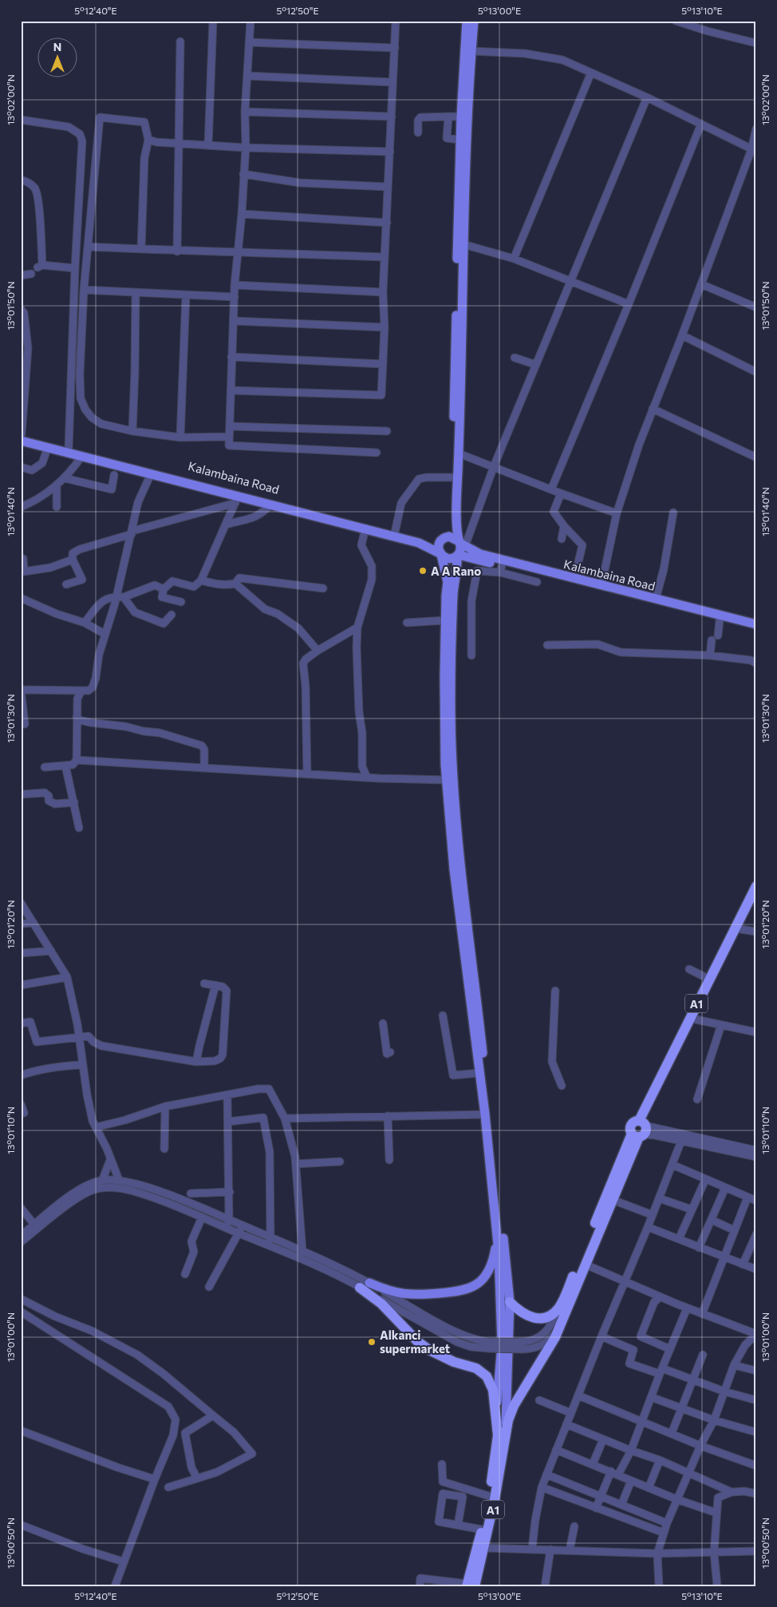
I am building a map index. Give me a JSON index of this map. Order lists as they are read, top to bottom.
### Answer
{
  "streets": {
    "highway": ["A1"],
    "main road": ["Kalambaina Road"]
  },
  "places": ["A A Rano", "Alkanci supermarket"],
  "north": "top",
  "coordinates": [
    "5°12'40\"E",
    "5°12'50\"E",
    "5°13'00\"E",
    "5°13'10\"E",
    "13°02'00\"N",
    "13°01'50\"N",
    "13°01'40\"N",
    "13°01'30\"N",
    "13°01'20\"N",
    "13°01'10\"N",
    "13°01'00\"N",
    "13°00'50\"N"
  ]
}
